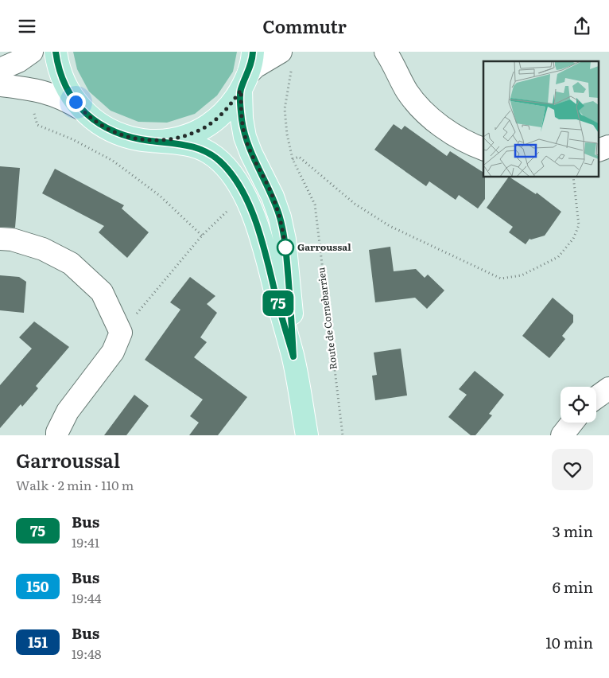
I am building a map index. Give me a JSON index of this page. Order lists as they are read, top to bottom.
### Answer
{
  "streets": {
    "path": ["Route de Cornebarrieu"]
  },
  "places": ["Garroussal"],
  "lines": ["bus line 75"],
  "page": {
    "header": "Commutr",
    "on_map": "75",
    "heading": ["Garroussal", "Walk · 2 min · 110 m"],
    "list": [
      {
        "mark": "75",
        "name": "Bus",
        "note": "19:41",
        "value": "3 min"
      },
      {
        "mark": "150",
        "name": "Bus",
        "note": "19:44",
        "value": "6 min"
      },
      {
        "mark": "151",
        "name": "Bus",
        "note": "19:48",
        "value": "10 min"
      }
    ]
  }
}
